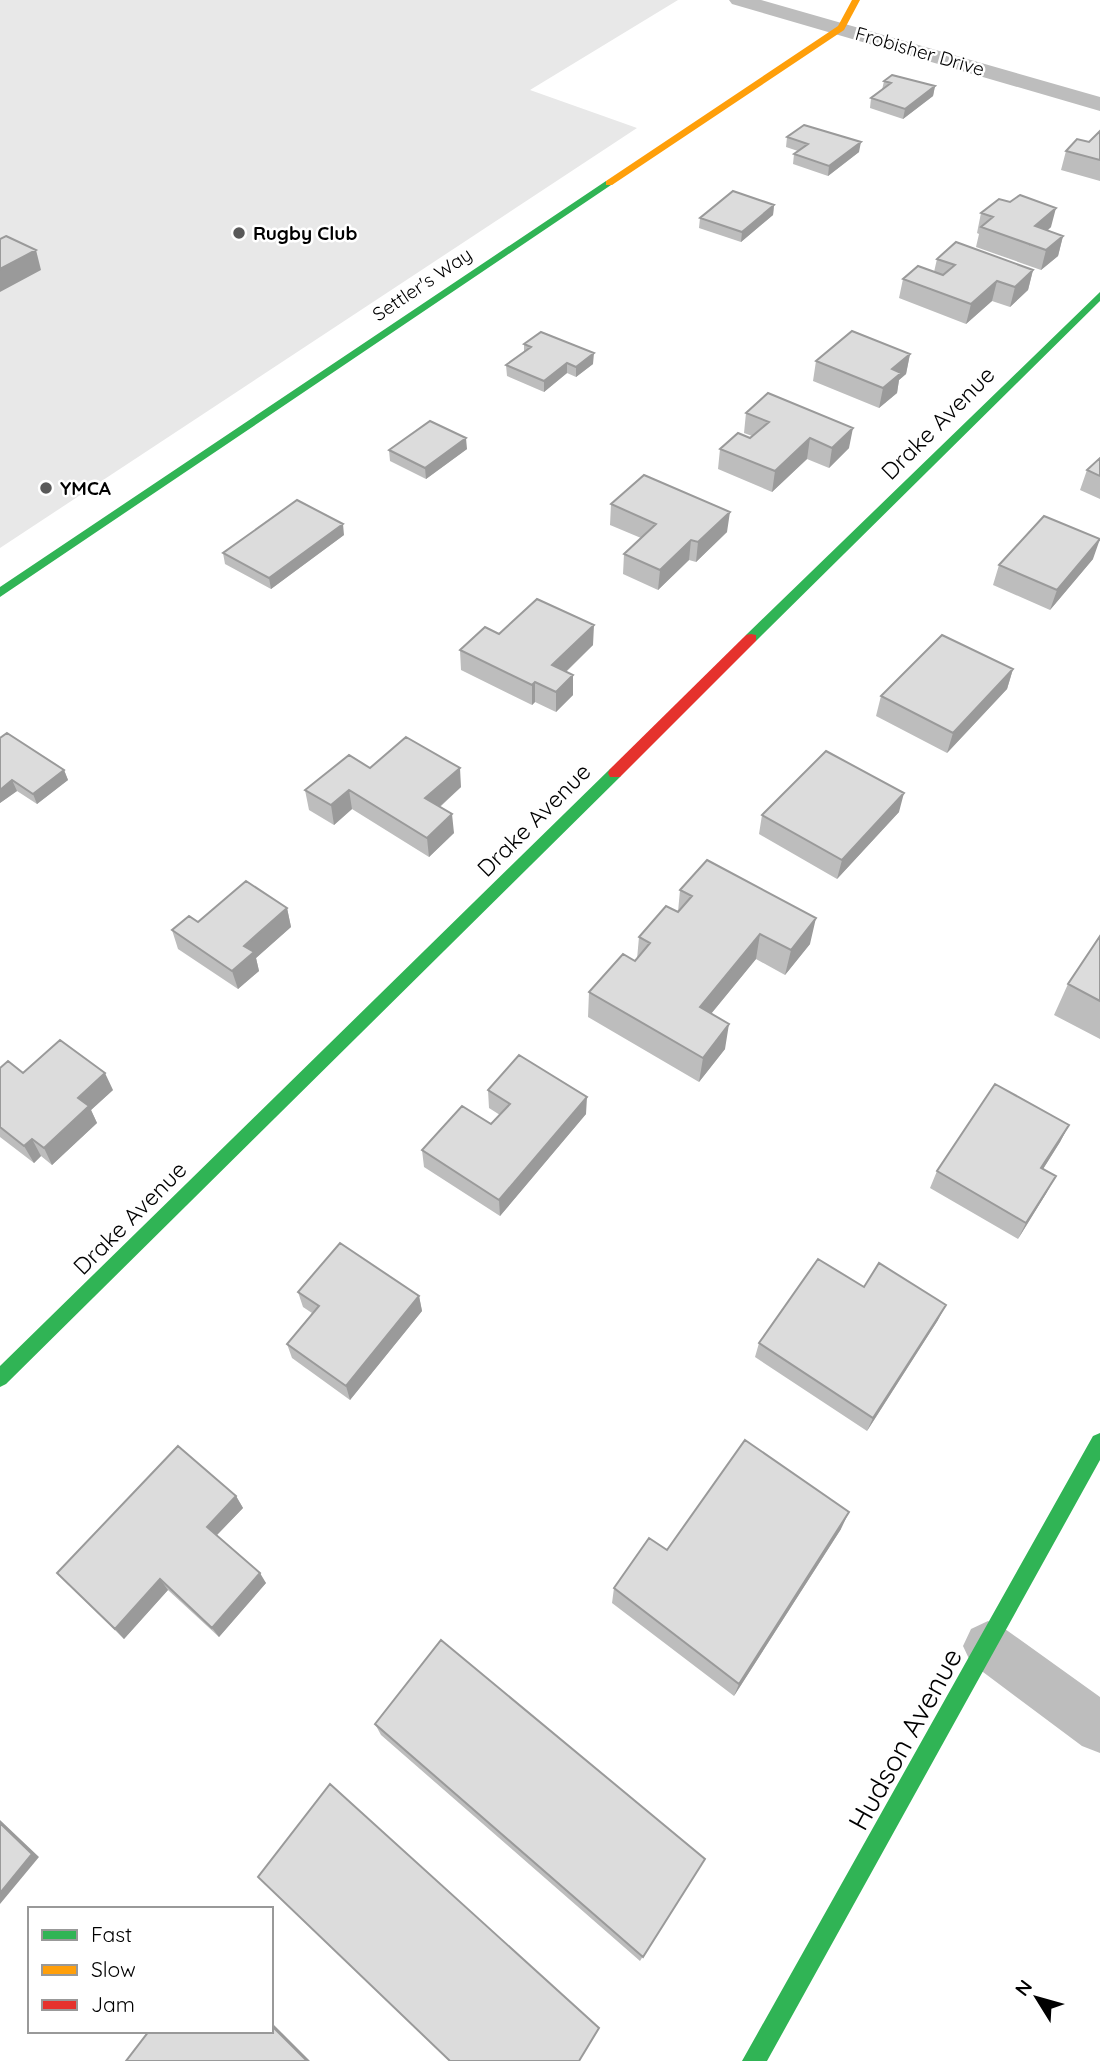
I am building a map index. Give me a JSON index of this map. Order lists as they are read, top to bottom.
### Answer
{
  "streets": {
    "street": [
      "Frobisher Drive",
      "Settler's Way",
      "Drake Avenue",
      "Hudson Avenue"
    ]
  },
  "crossings": [
    ["Frobisher Drive", "Settler's Way"]
  ],
  "places": ["Rugby Club", "YMCA"],
  "legend": ["Fast", "Slow", "Jam"],
  "north": "top left"
}
